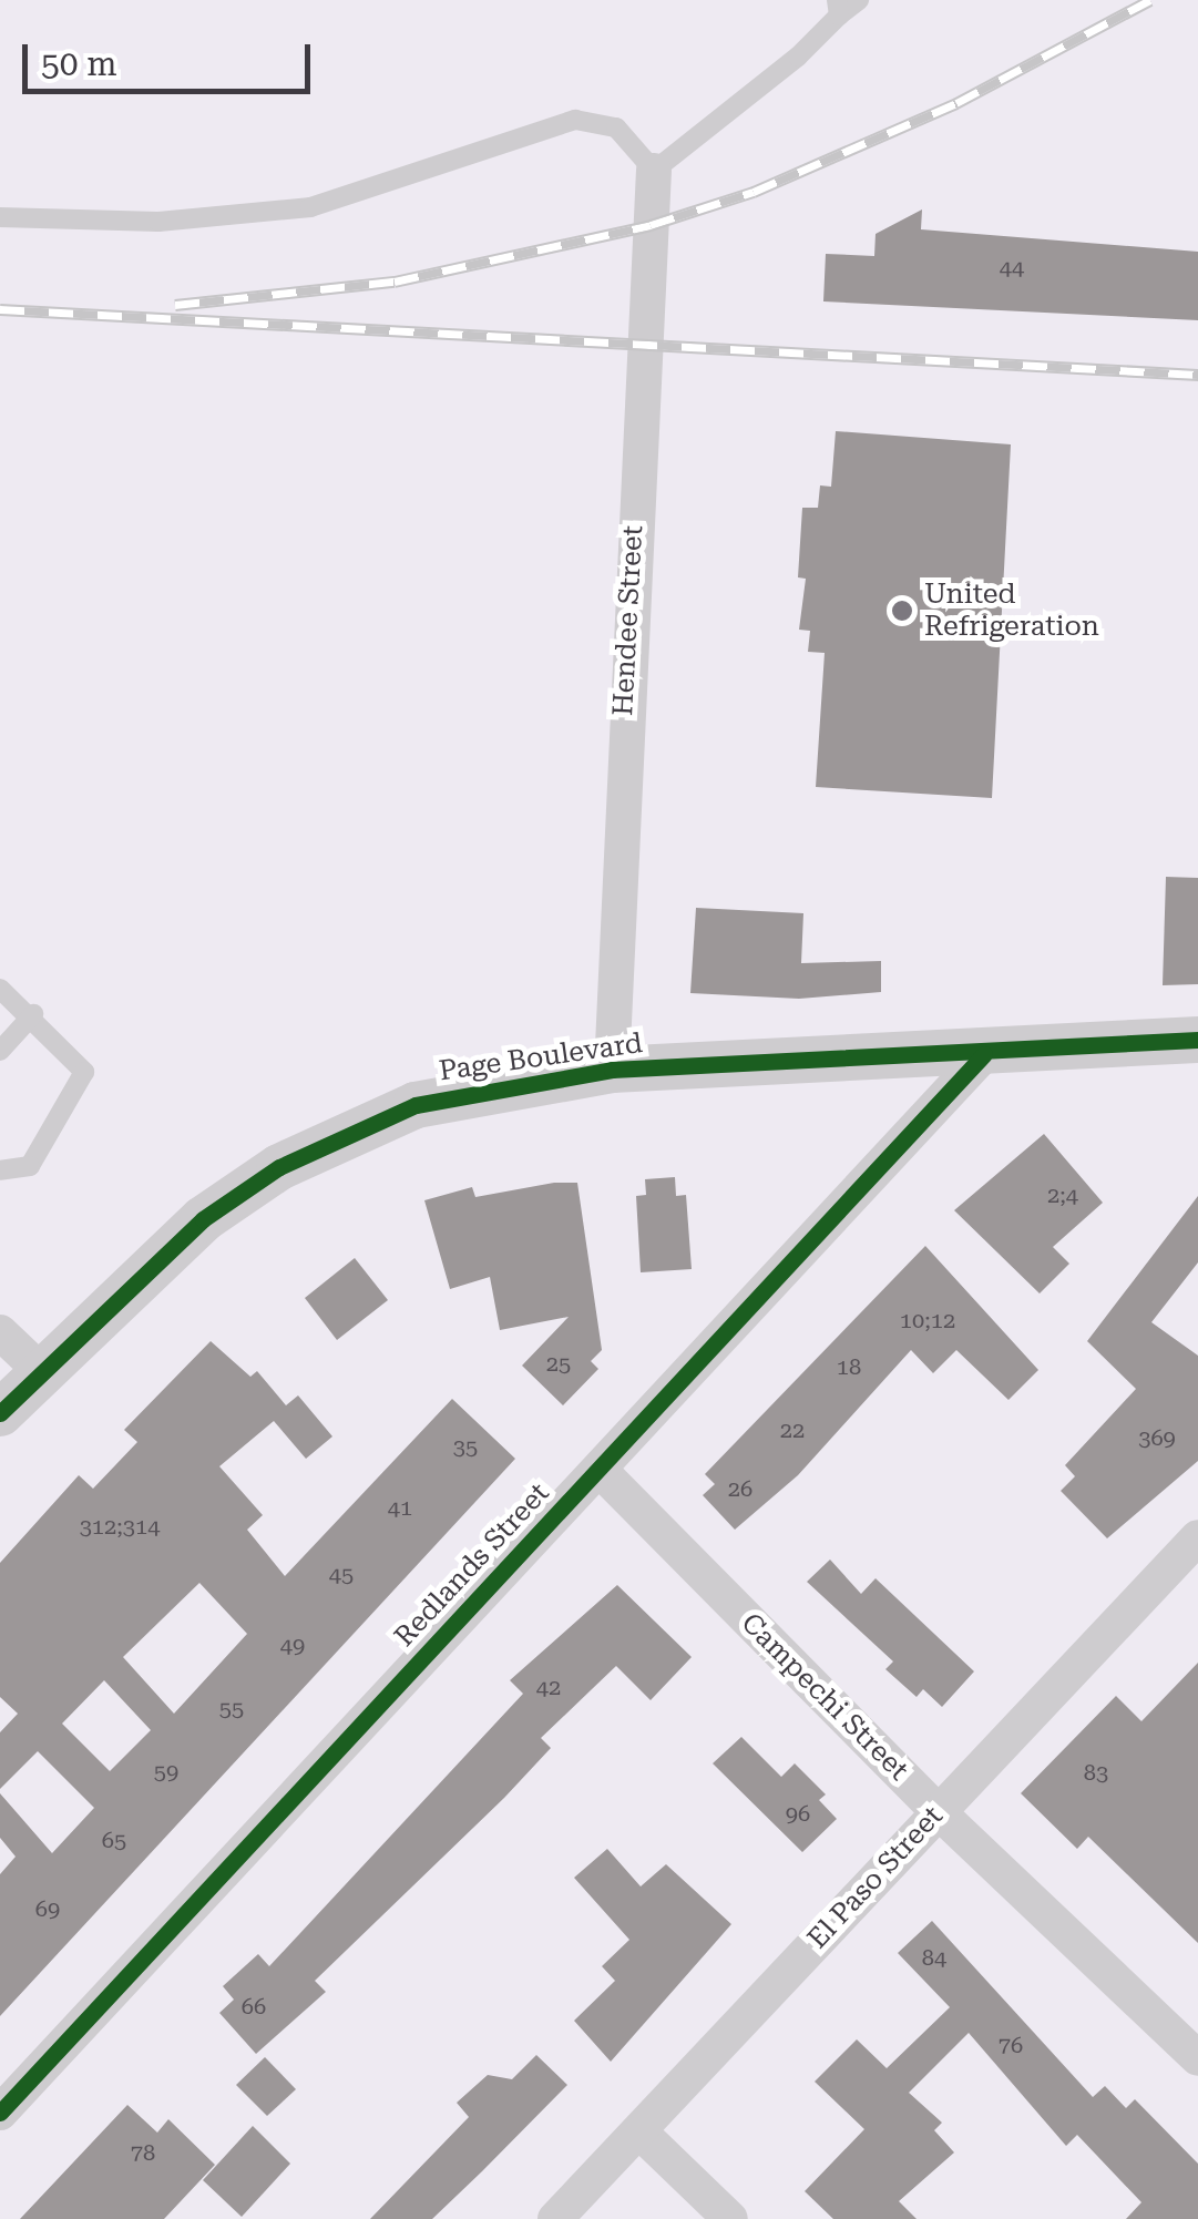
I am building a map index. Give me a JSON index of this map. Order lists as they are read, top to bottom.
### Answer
{
  "streets": {
    "street": [
      "Hendee Street",
      "Page Boulevard",
      "Redlands Street",
      "Campechi Street",
      "El Paso Street"
    ]
  },
  "crossings": [
    ["Hendee Street", "Page Boulevard"],
    ["Page Boulevard", "Redlands Street"],
    ["Redlands Street", "Campechi Street"],
    ["Campechi Street", "El Paso Street"]
  ],
  "places": ["United Refrigeration"],
  "house_numbers": [
    "44",
    "2;4",
    "10;12",
    "25",
    "18",
    "22",
    "369",
    "35",
    "26",
    "41",
    "312;314",
    "45",
    "49",
    "42",
    "55",
    "59",
    "83",
    "96",
    "65",
    "69",
    "84",
    "66",
    "76",
    "78"
  ],
  "scale_bar": "50 m"
}
